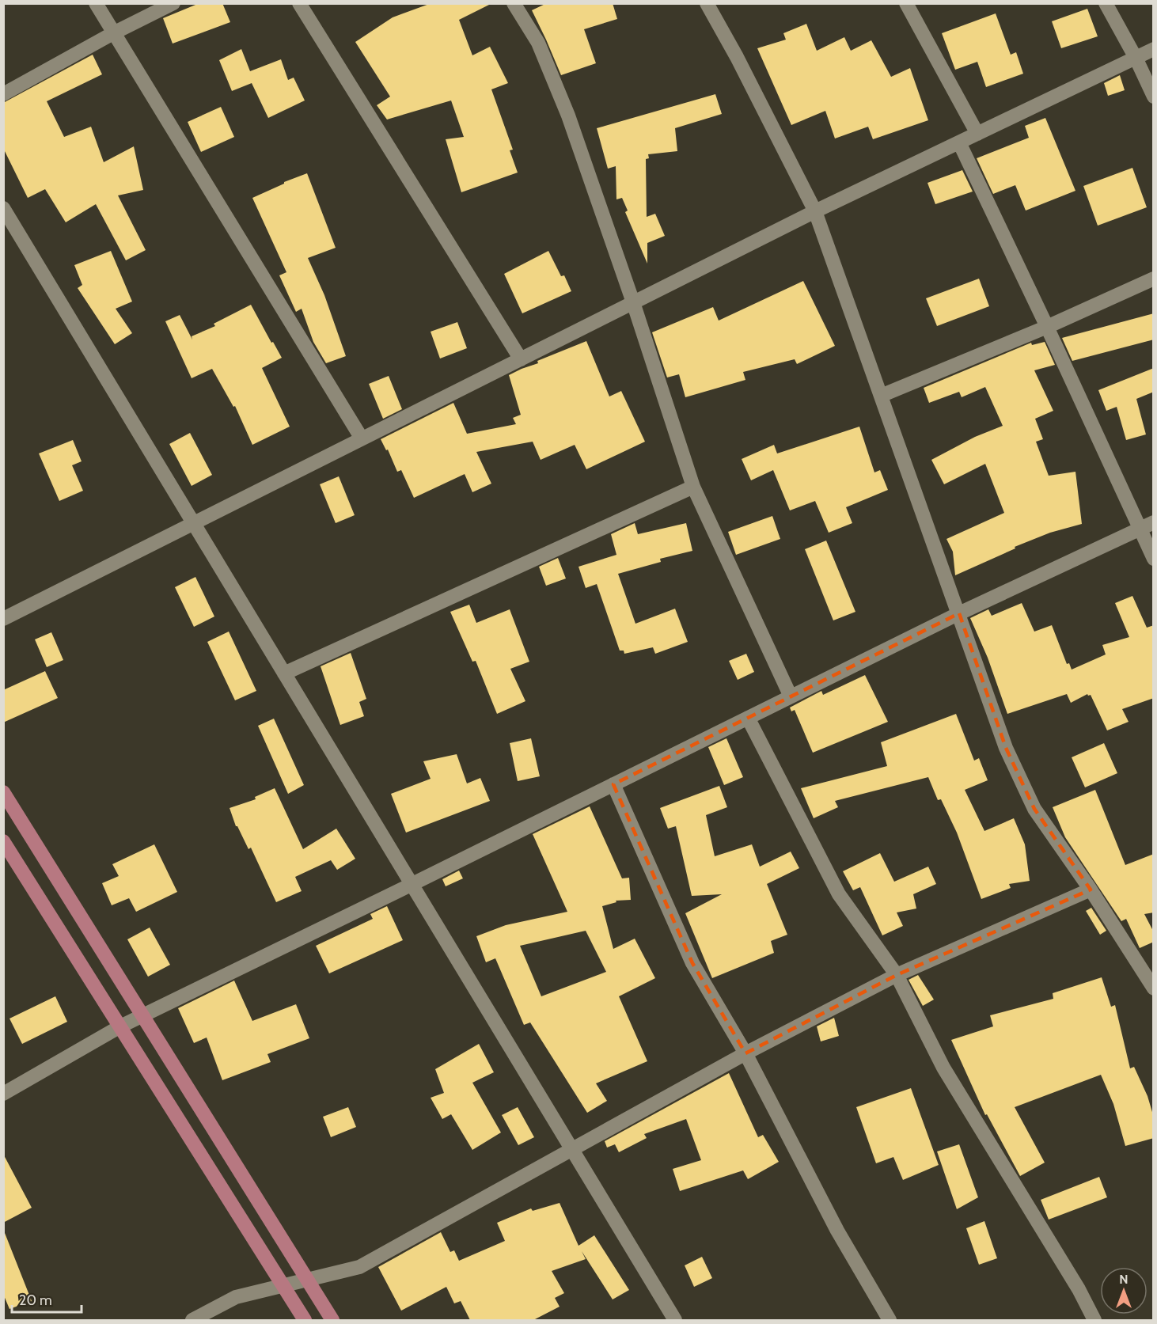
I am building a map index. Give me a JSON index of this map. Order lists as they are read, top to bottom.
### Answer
{
  "scale_bar": "20 m",
  "north": "top"
}
